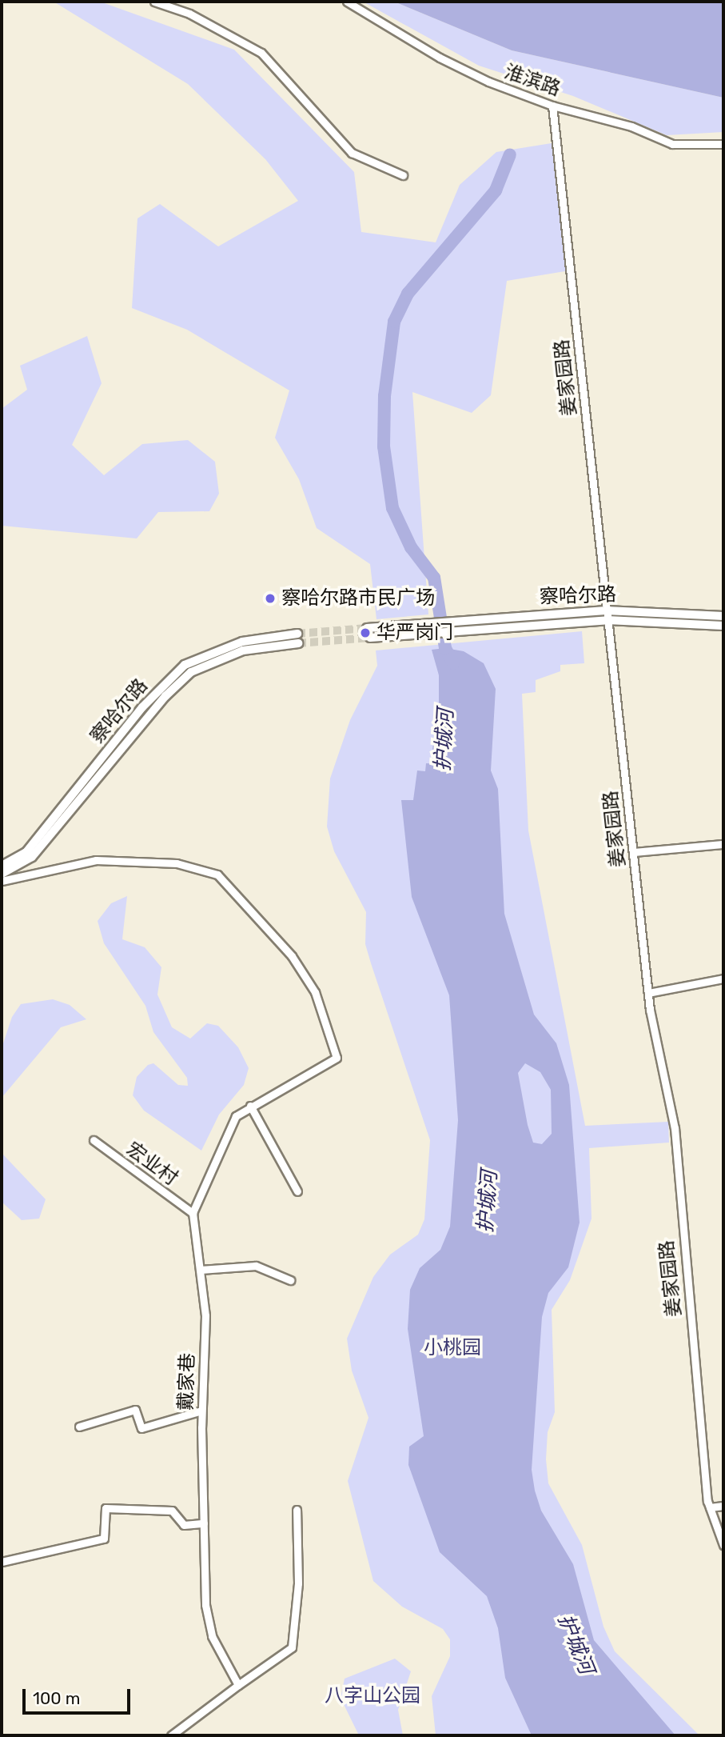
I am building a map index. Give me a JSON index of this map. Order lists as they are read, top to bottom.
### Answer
{
  "streets": {
    "main road": ["察哈尔路"],
    "street": [
      "淮滨路",
      "姜家园路",
      "宏业村",
      "戴家巷"
    ]
  },
  "crossings": [
    ["淮滨路", "姜家园路"],
    ["姜家园路", "察哈尔路"],
    ["宏业村", "戴家巷"]
  ],
  "water": ["护城河"],
  "parks": ["小桃园", "八字山公园"],
  "places": ["察哈尔路市民广场", "华严岗门"],
  "scale_bar": "100 m"
}
